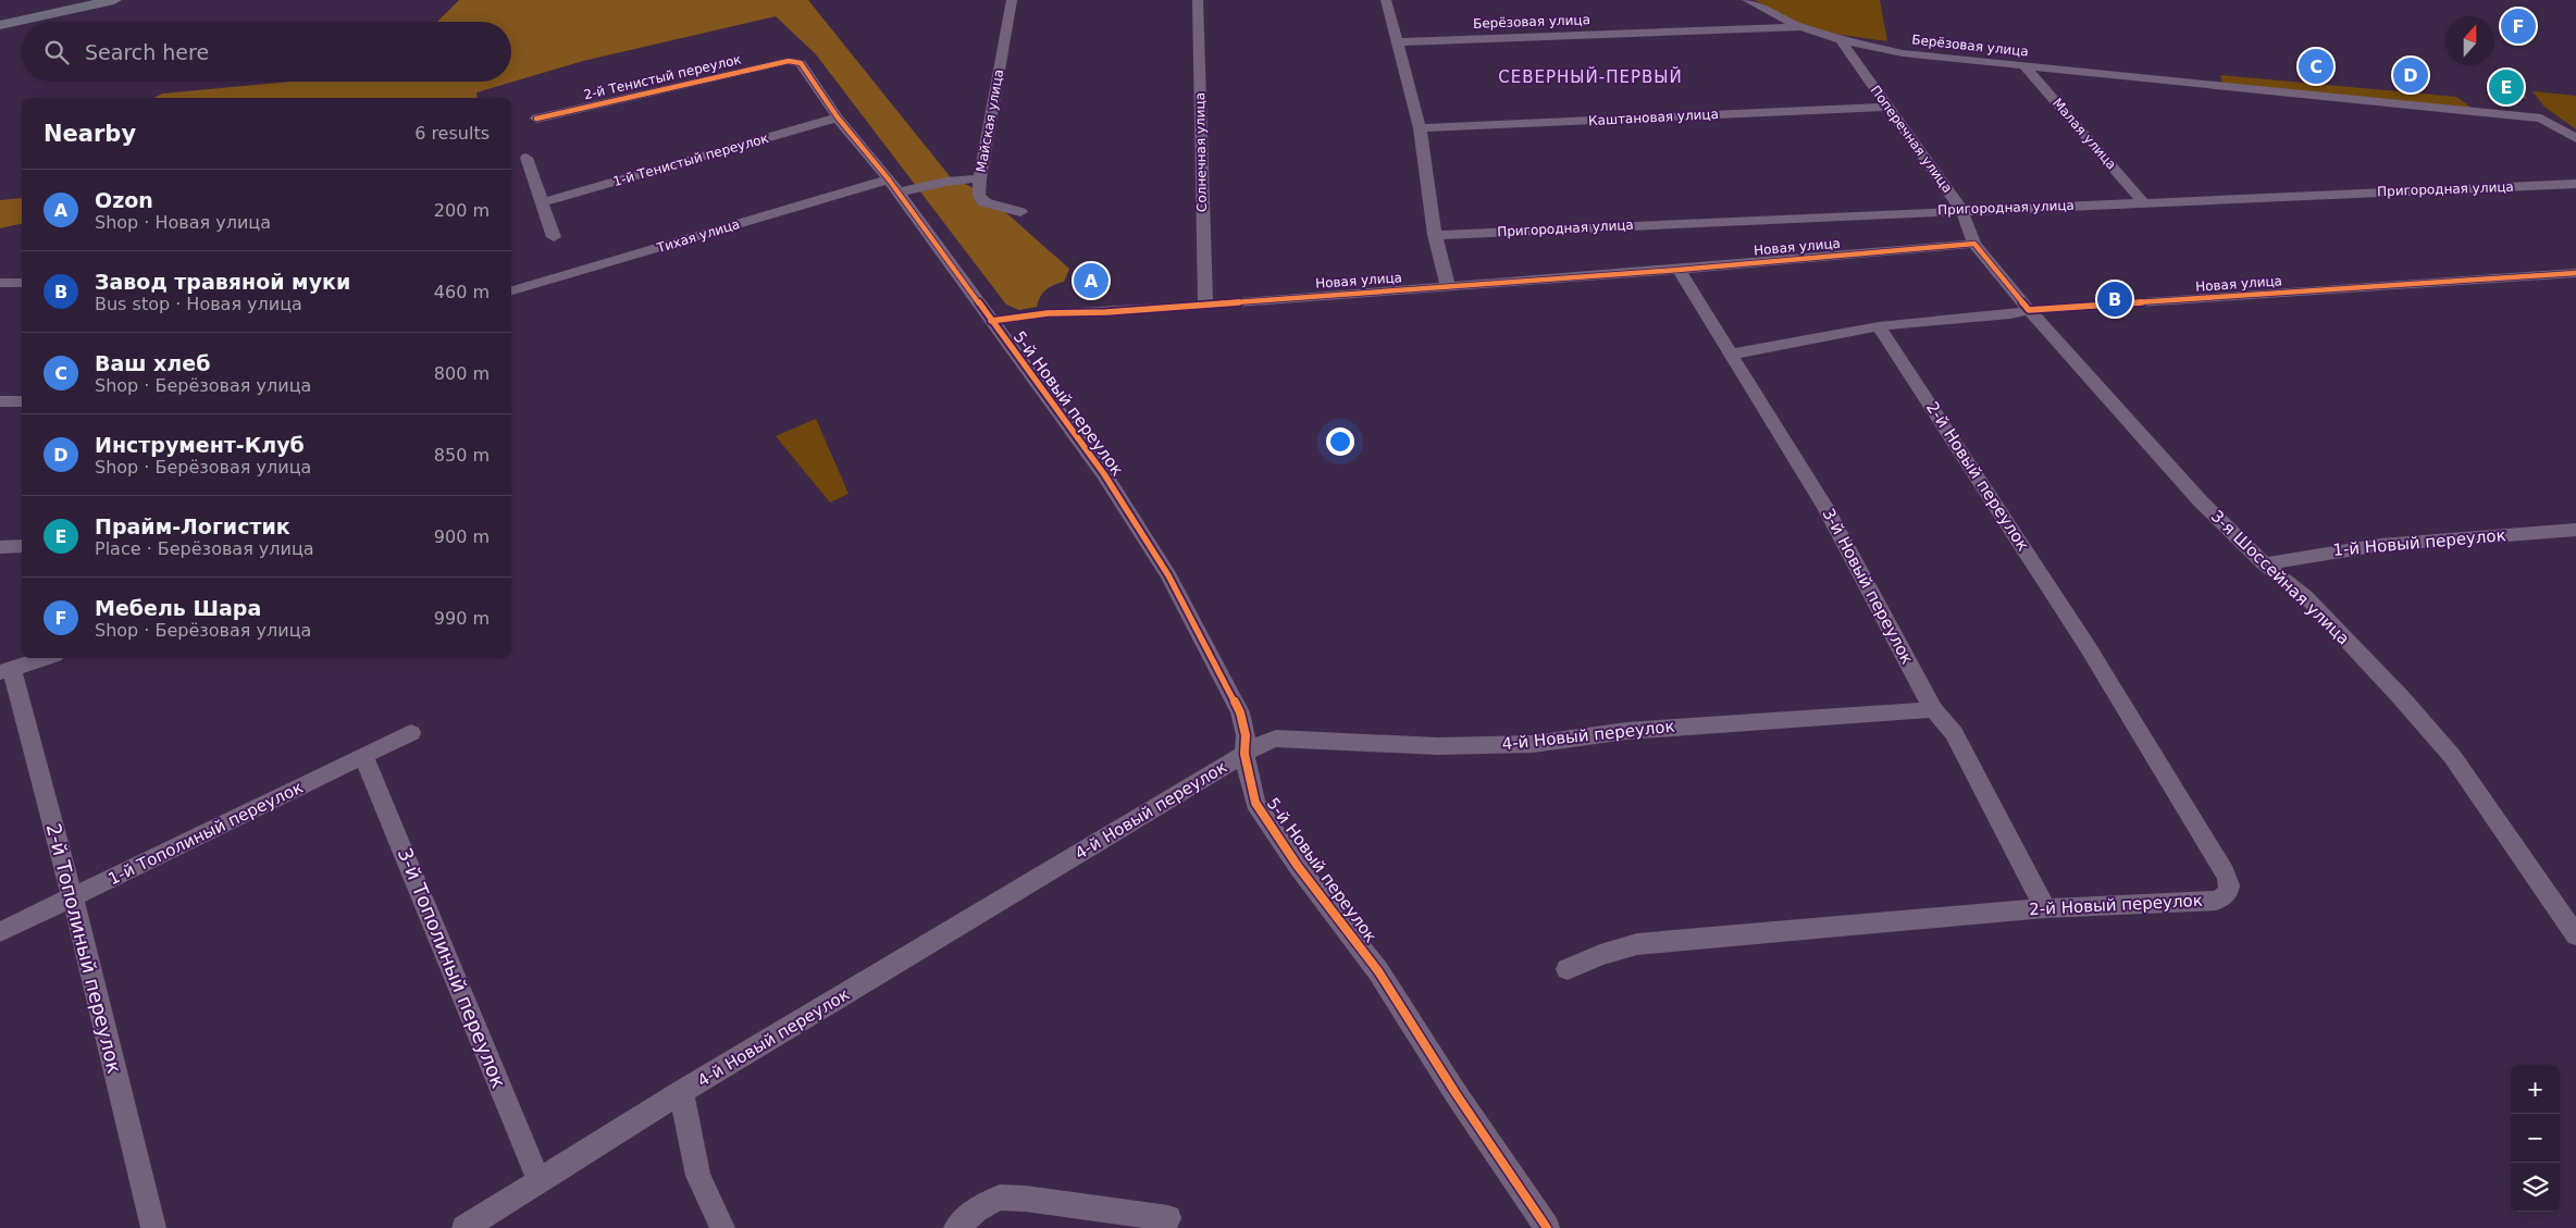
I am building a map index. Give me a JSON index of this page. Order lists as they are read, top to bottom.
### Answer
{
  "streets": {
    "street": [
      "Берёзовая улица",
      "2-й Тенистый переулок",
      "Каштановая улица",
      "Майская улица",
      "Малая улица",
      "Поперечная улица",
      "Солнечная улица",
      "1-й Тенистый переулок",
      "Пригородная улица",
      "Тихая улица",
      "Новая улица",
      "5-й Новый переулок",
      "2-й Новый переулок",
      "1-й Новый переулок",
      "3-я Шоссейная улица",
      "3-й Новый переулок",
      "4-й Новый переулок",
      "1-й Тополиный переулок",
      "2-й Тополиный переулок",
      "3-й Тополиный переулок"
    ]
  },
  "crossings": [
    ["Берёзовая улица", "Малая улица"],
    ["Берёзовая улица", "Поперечная улица"],
    ["2-й Тенистый переулок", "5-й Новый переулок"],
    ["Каштановая улица", "Поперечная улица"],
    ["Майская улица", "Тихая улица"],
    ["Малая улица", "Пригородная улица"],
    ["Поперечная улица", "Пригородная улица"],
    ["Поперечная улица", "Новая улица"],
    ["Солнечная улица", "Новая улица"],
    ["1-й Тенистый переулок", "5-й Новый переулок"],
    ["Тихая улица", "5-й Новый переулок"],
    ["Новая улица", "5-й Новый переулок"],
    ["Новая улица", "2-й Новый переулок"],
    ["Новая улица", "3-я Шоссейная улица"],
    ["Новая улица", "3-й Новый переулок"],
    ["5-й Новый переулок", "4-й Новый переулок"],
    ["2-й Новый переулок", "3-й Новый переулок"],
    ["1-й Новый переулок", "3-я Шоссейная улица"],
    ["3-й Новый переулок", "4-й Новый переулок"],
    ["4-й Новый переулок", "3-й Тополиный переулок"],
    ["1-й Тополиный переулок", "2-й Тополиный переулок"],
    ["1-й Тополиный переулок", "3-й Тополиный переулок"]
  ],
  "districts": ["СЕВЕРНЫЙ-ПЕРВЫЙ"],
  "north": "top",
  "page": {
    "pins": [
      "F",
      "C",
      "D",
      "E",
      "A",
      "B"
    ],
    "search": "Search here",
    "heading": ["Nearby", "6 results"],
    "list": [
      {
        "mark": "A",
        "name": "Ozon",
        "note": "Shop · Новая улица",
        "value": "200 m"
      },
      {
        "mark": "B",
        "name": "Завод травяной муки",
        "note": "Bus stop · Новая улица",
        "value": "460 m"
      },
      {
        "mark": "C",
        "name": "Ваш хлеб",
        "note": "Shop · Берёзовая улица",
        "value": "800 m"
      },
      {
        "mark": "D",
        "name": "Инструмент-Клуб",
        "note": "Shop · Берёзовая улица",
        "value": "850 m"
      },
      {
        "mark": "E",
        "name": "Прайм-Логистик",
        "note": "Place · Берёзовая улица",
        "value": "900 m"
      },
      {
        "mark": "F",
        "name": "Мебель Шара",
        "note": "Shop · Берёзовая улица",
        "value": "990 m"
      }
    ],
    "map_buttons": ["+", "−"]
  }
}
